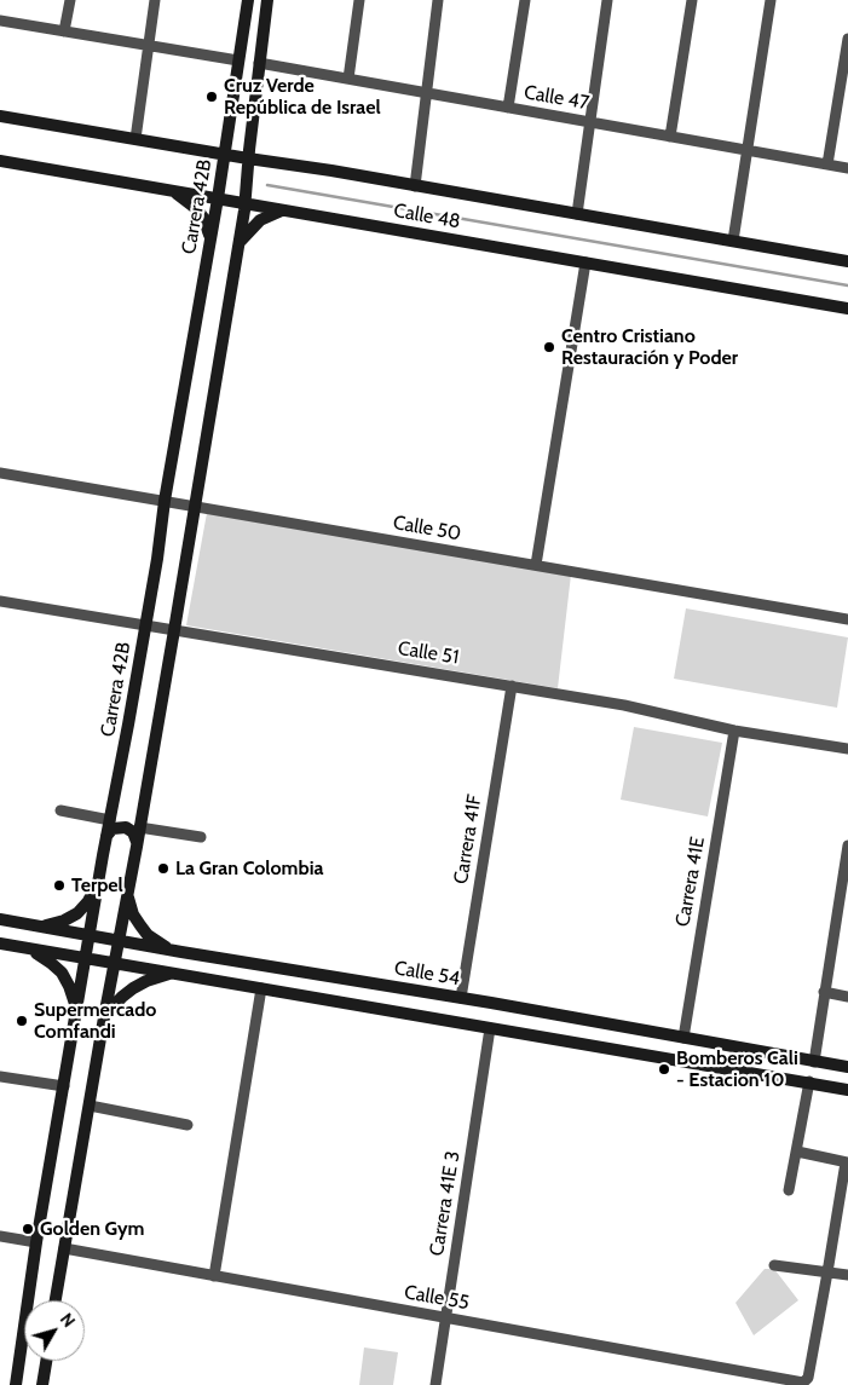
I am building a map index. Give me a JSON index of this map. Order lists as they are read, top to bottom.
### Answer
{
  "streets": {
    "street": [
      "Calle 47",
      "Carrera 42B",
      "Calle 48",
      "Calle 50",
      "Calle 51",
      "Carrera 41F",
      "Carrera 41E",
      "Calle 54",
      "Carrera 41E 3",
      "Calle 55"
    ]
  },
  "crossings": [
    ["Carrera 42B", "Calle 48"],
    ["Carrera 42B", "Calle 50"],
    ["Carrera 42B", "Calle 51"],
    ["Carrera 42B", "Calle 54"],
    ["Calle 51", "Carrera 41F"],
    ["Calle 51", "Carrera 41E"],
    ["Carrera 41F", "Calle 54"],
    ["Carrera 41E", "Calle 54"],
    ["Carrera 41E 3", "Calle 55"]
  ],
  "places": [
    "Cruz Verde República de Israel",
    "Centro Cristiano Restauración y Poder",
    "La Gran Colombia",
    "Terpel",
    "Supermercado Comfandi",
    "Bomberos Cali - Estacion 10",
    "Golden Gym"
  ],
  "north": "top right"
}
